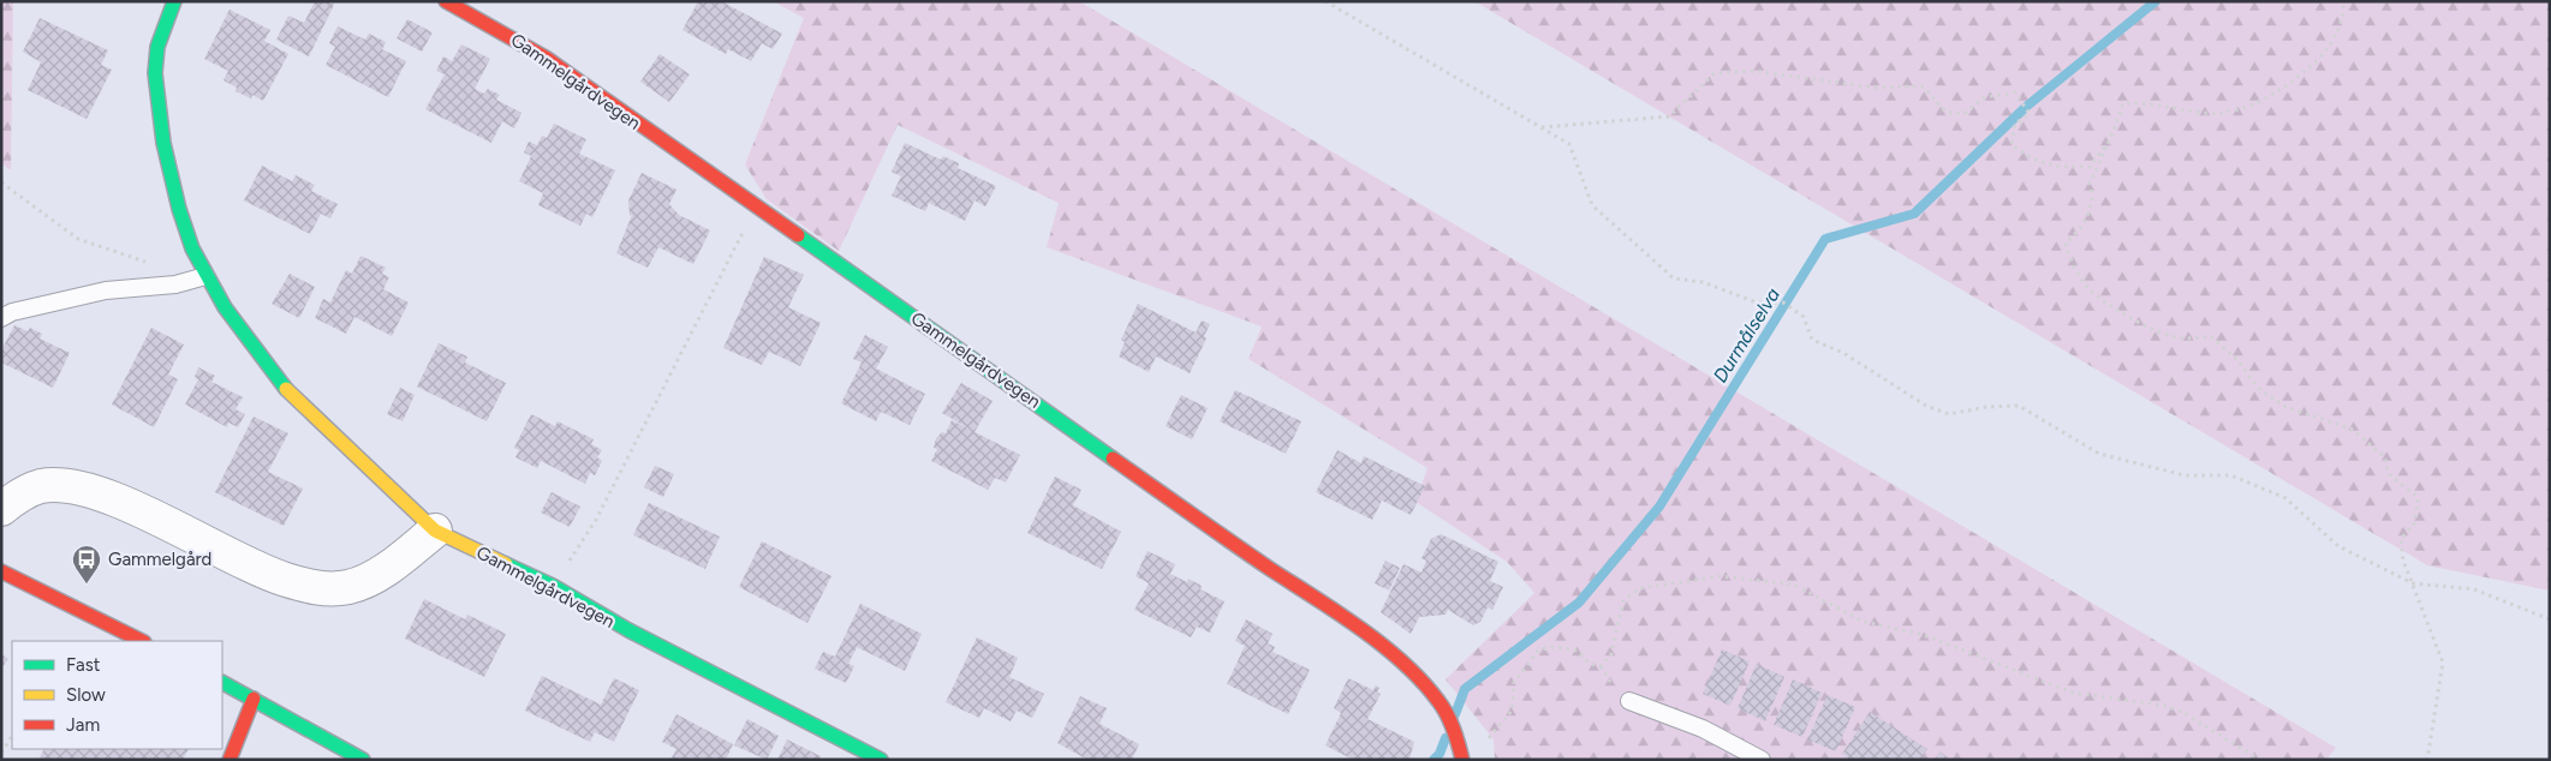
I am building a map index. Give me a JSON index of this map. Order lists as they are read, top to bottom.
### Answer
{
  "streets": {
    "street": ["Gammelgårdvegen"]
  },
  "water": ["Durmålselva"],
  "places": {
    "bus stop": ["Gammelgård"]
  },
  "legend": ["Fast", "Slow", "Jam"]
}
